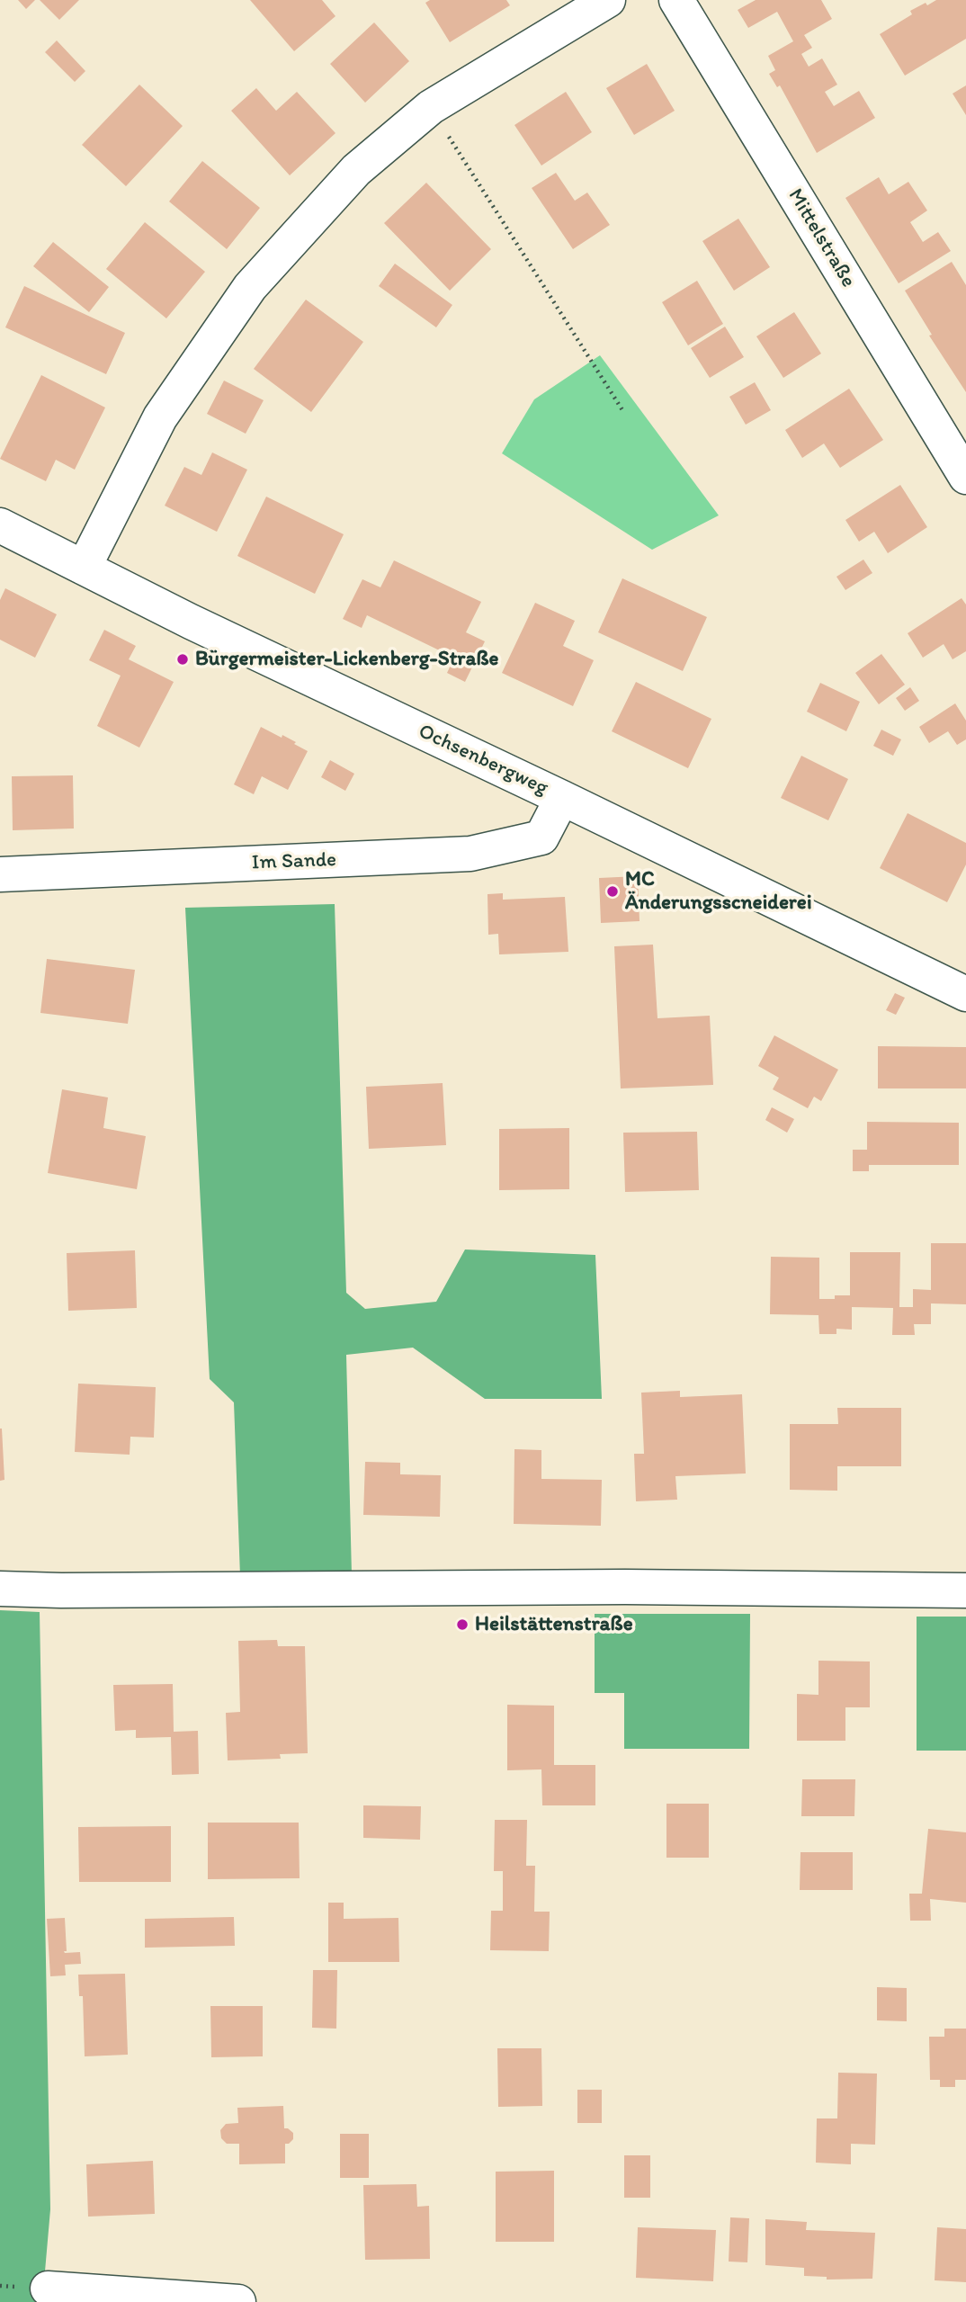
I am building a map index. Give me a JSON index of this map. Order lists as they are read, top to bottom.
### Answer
{
  "streets": {
    "street": ["Mittelstraße", "Ochsenbergweg", "Im Sande"]
  },
  "crossings": [
    ["Ochsenbergweg", "Im Sande"]
  ],
  "places": ["Bürgermeister-Lickenberg-Straße", "MC Änderungsscneiderei", "Heilstättenstraße"]
}
